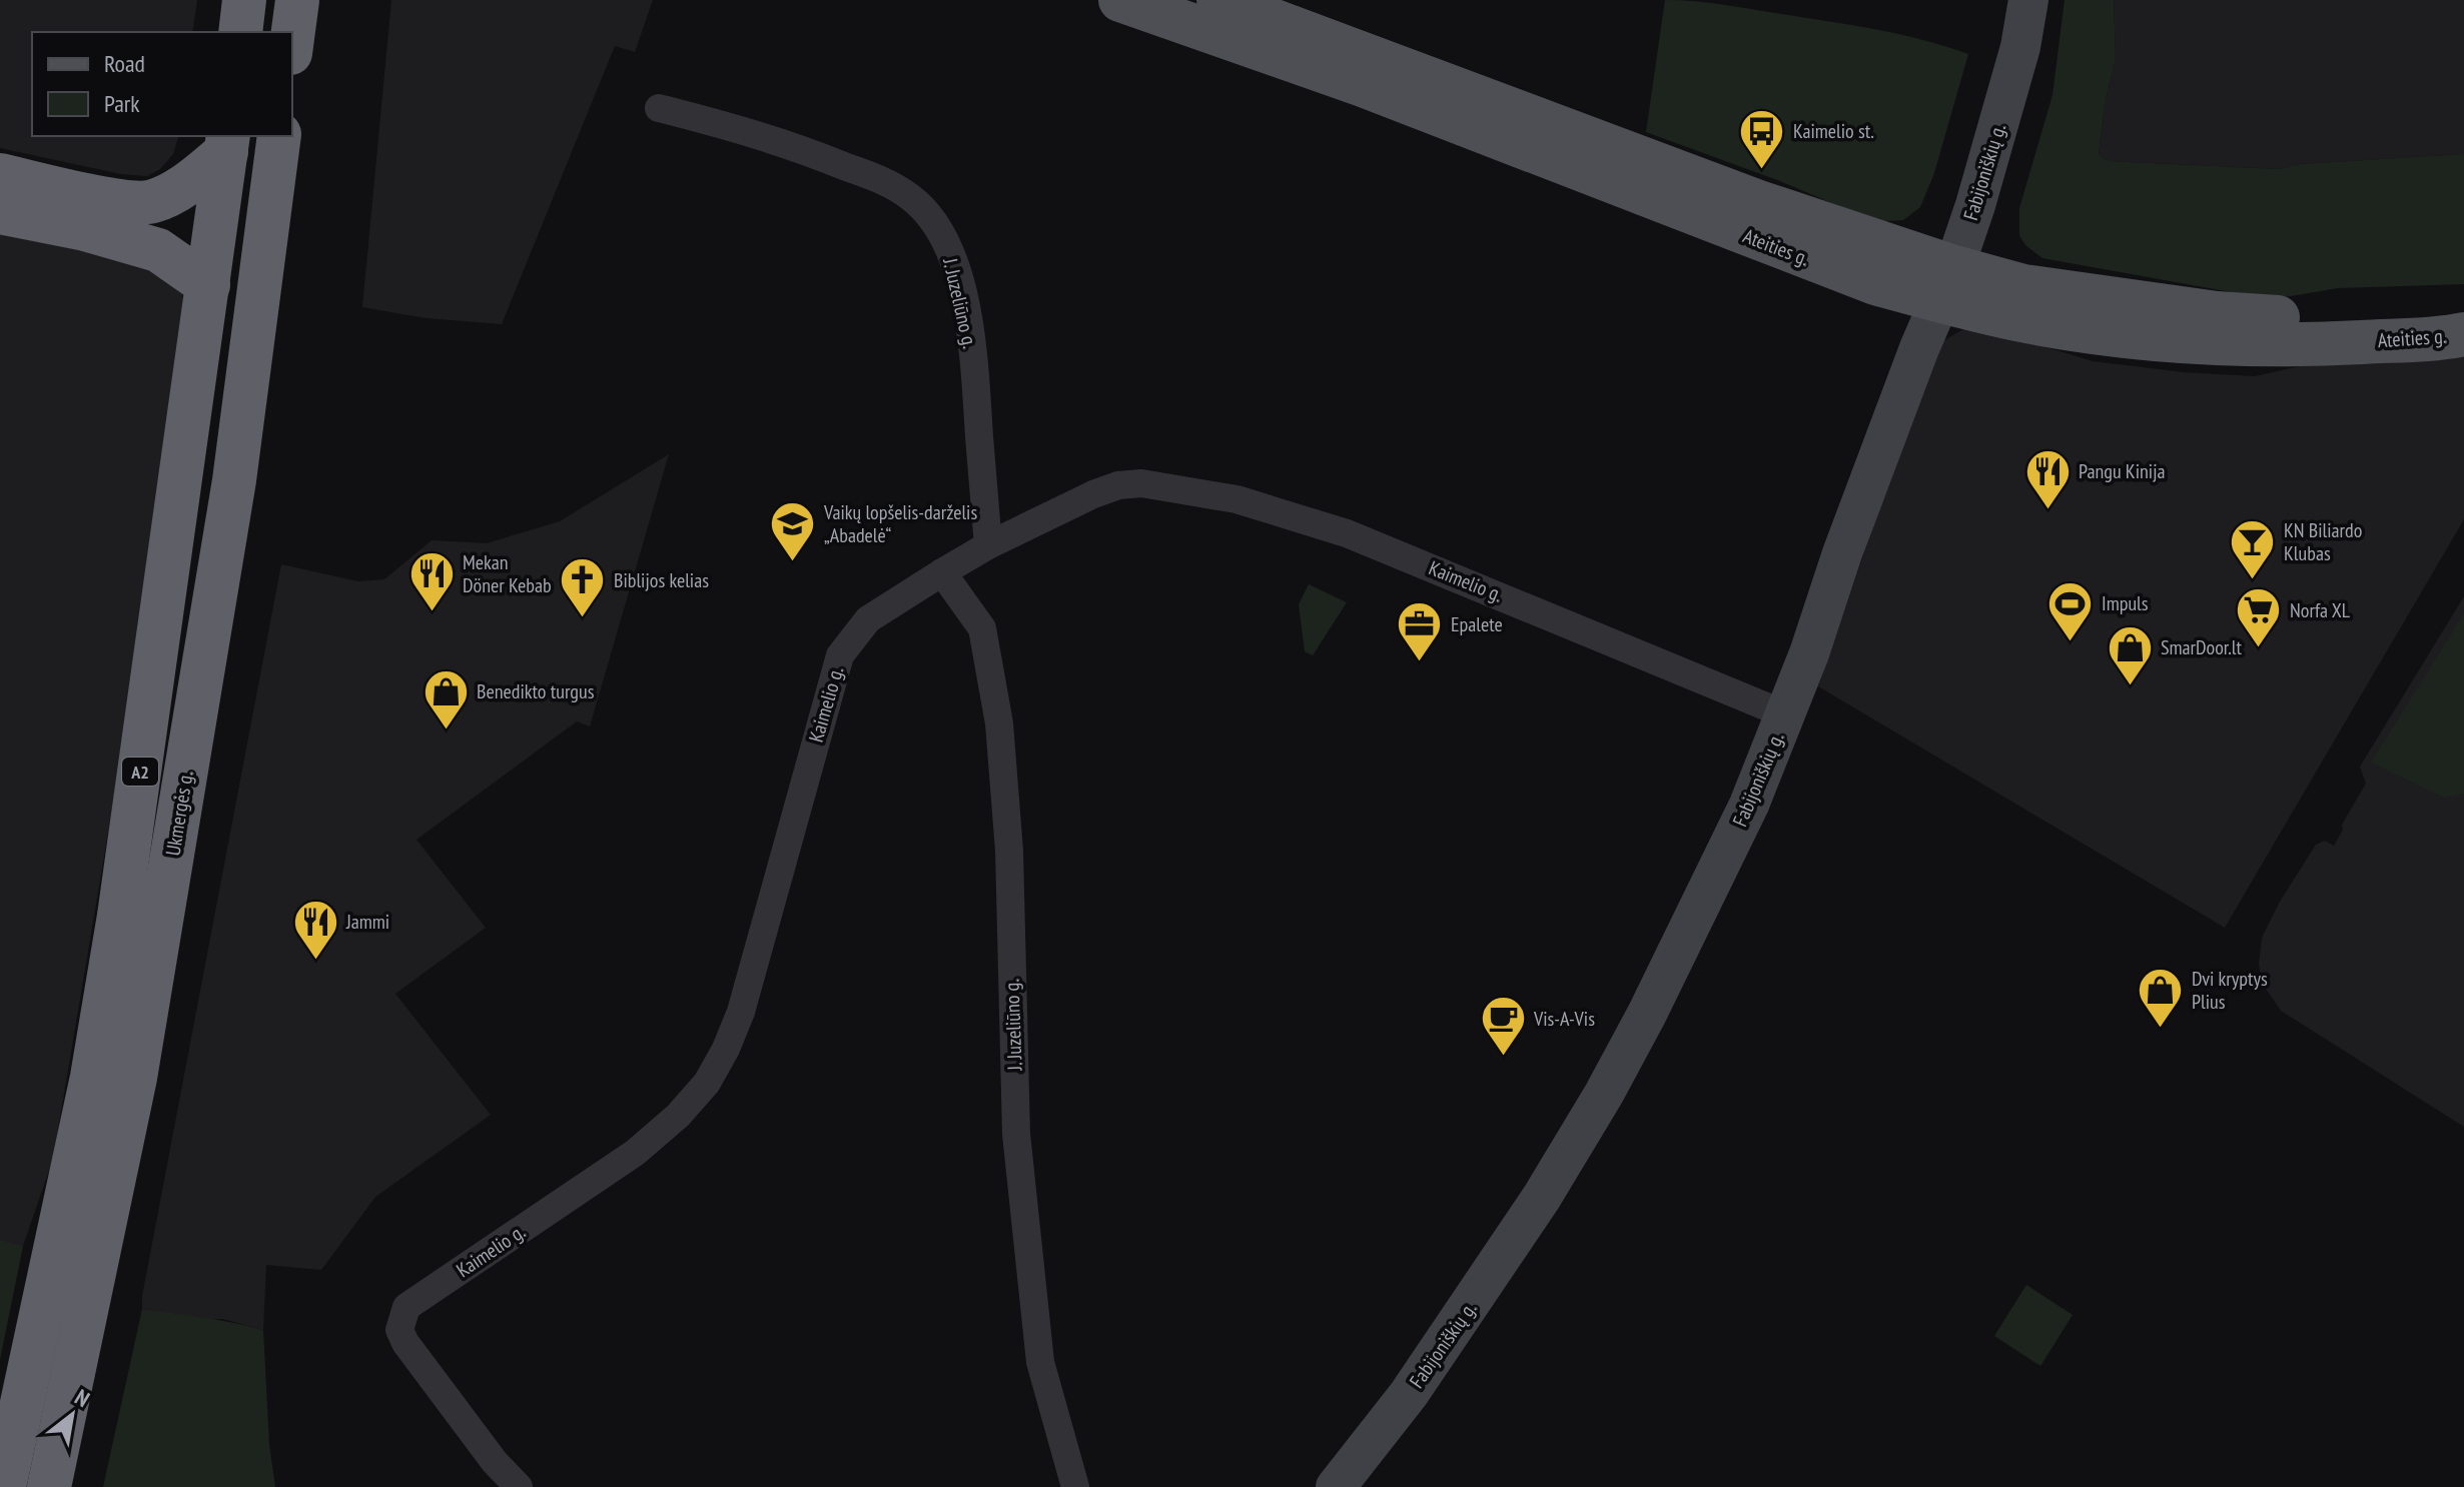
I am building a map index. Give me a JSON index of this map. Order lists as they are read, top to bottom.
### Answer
{
  "streets": {
    "highway": ["A2", "Ukmergės g."],
    "main road": ["Ateities g."],
    "street": ["Fabijoniškių g.", "J. Juzeliūno g.", "Kaimelio g."]
  },
  "crossings": [
    ["Fabijoniškių g.", "Ateities g."],
    ["Fabijoniškių g.", "Kaimelio g."],
    ["J. Juzeliūno g.", "Kaimelio g."]
  ],
  "places": {
    "bus stop": ["Kaimelio st."],
    "restaurant": ["Pangu Kinija", "Mekan Döner Kebab", "Jammi"],
    "school or university": ["Vaikų lopšelis-darželis „Abadelė“"],
    "bar": ["KN Biliardo Klubas"],
    "church": ["Biblijos kelias"],
    "sports": ["Impuls"],
    "supermarket": ["Norfa XL"],
    "office": ["Epalete"],
    "shop": ["SmarDoor.lt", "Benedikto turgus", "Dvi kryptys Plius"],
    "cafe": ["Vis-A-Vis"]
  },
  "legend": ["Road", "Park"],
  "north": "top right"
}
